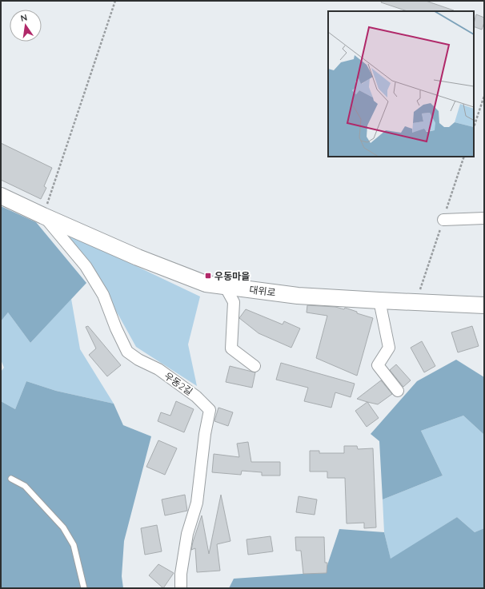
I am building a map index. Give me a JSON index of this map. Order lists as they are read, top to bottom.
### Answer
{
  "streets": {
    "main road": ["대위로"],
    "street": ["우동2길"]
  },
  "crossings": [
    ["대위로", "우동2길"]
  ],
  "places": {
    "transit": ["우동마을"]
  },
  "north": "top"
}
